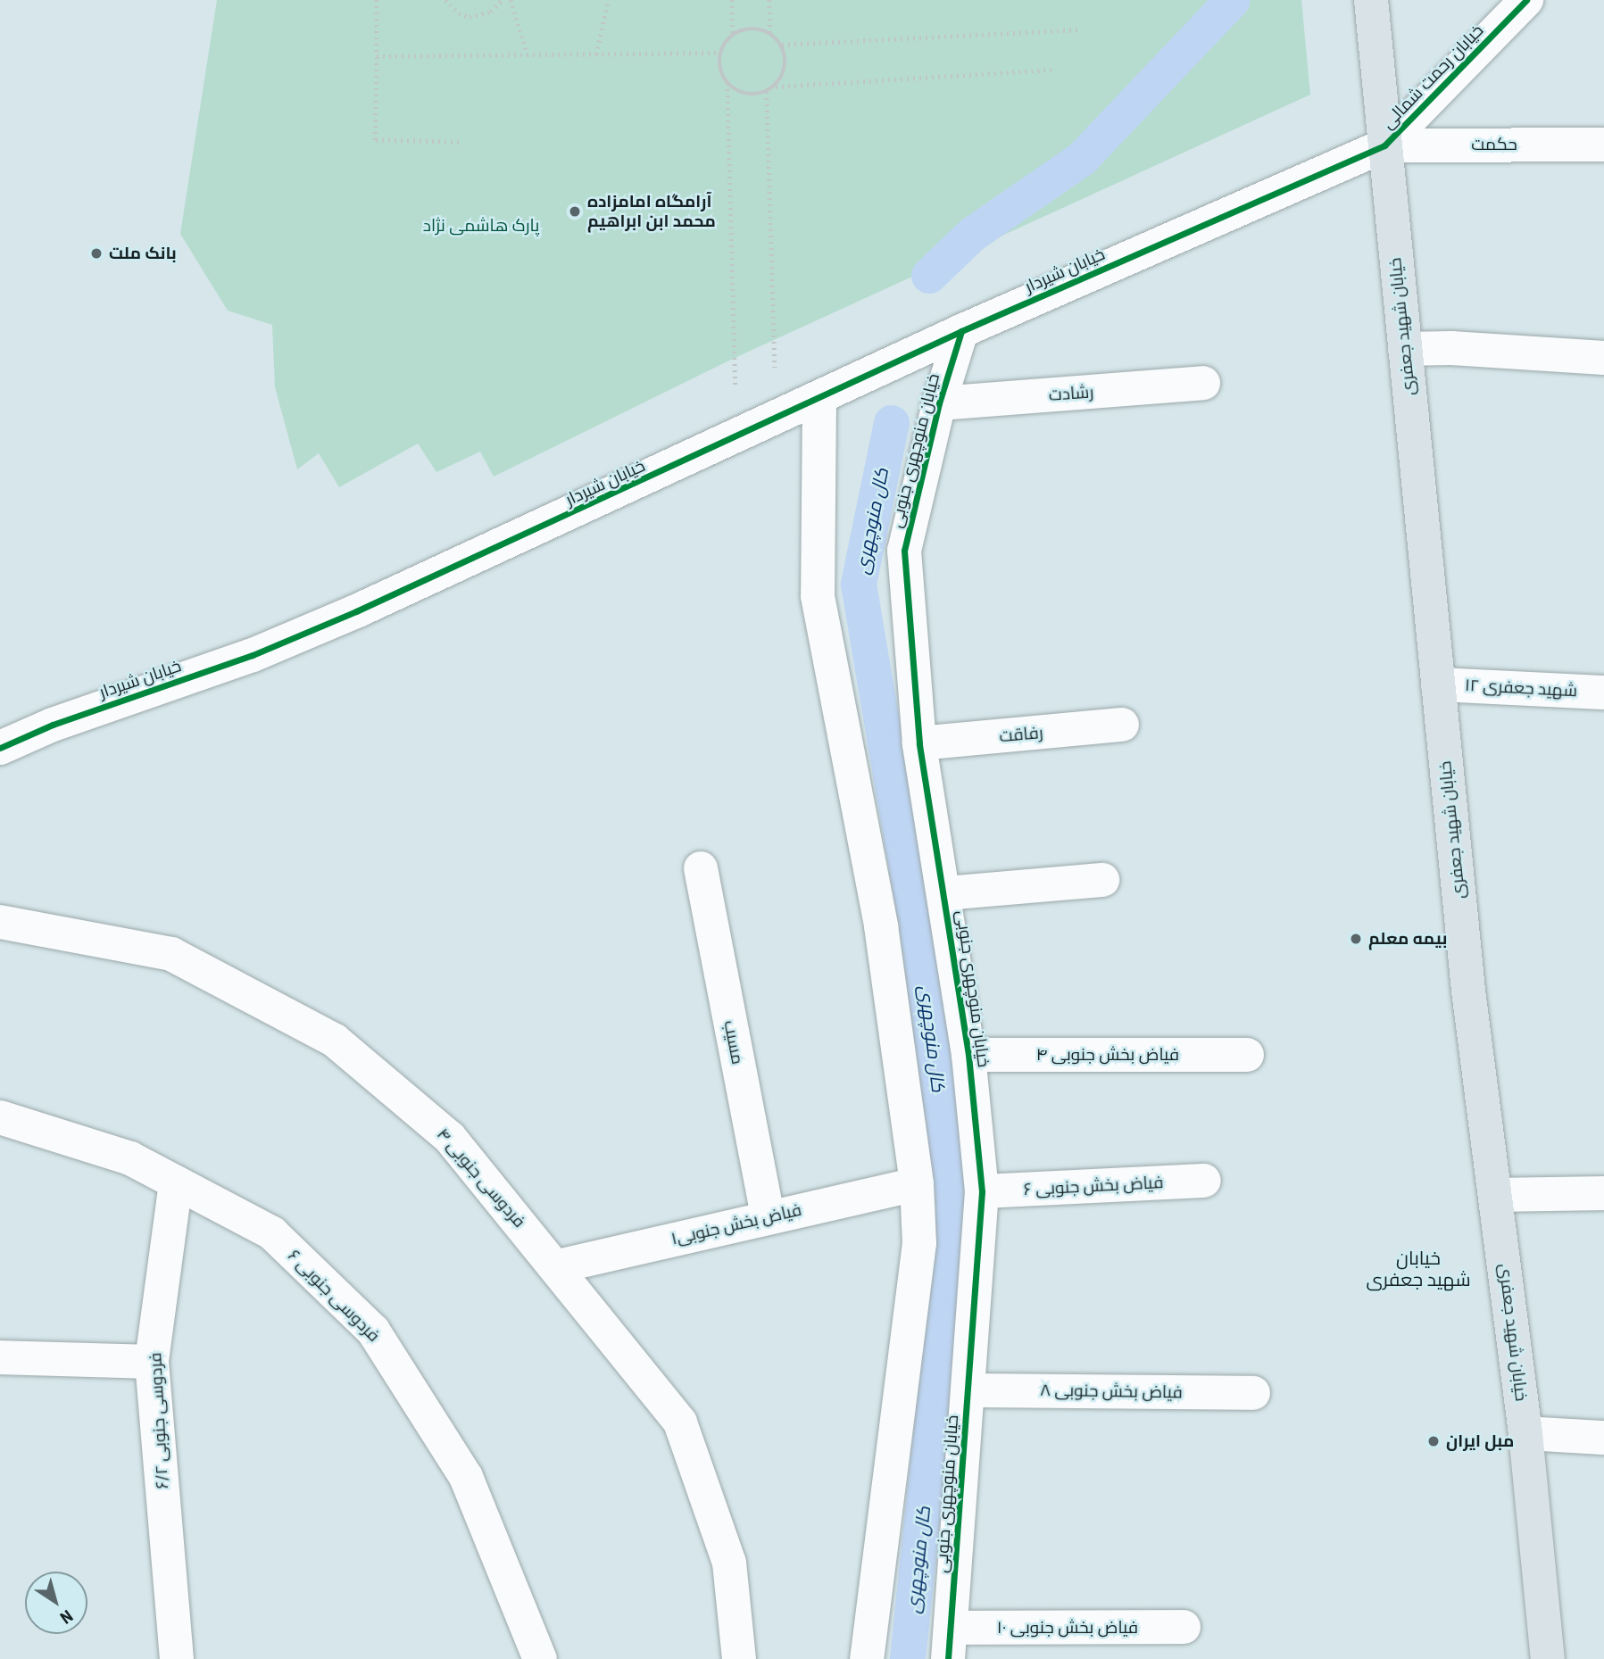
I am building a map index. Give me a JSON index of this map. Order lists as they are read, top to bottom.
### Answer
{
  "streets": {
    "main road": ["خیابان شهید جعفری"],
    "street": [
      "خیابان رحمت شمالی",
      "حکمت",
      "خیابان شیردار",
      "رشادت",
      "خیابان منوچهری جنوبی",
      "شهید جعفری ۱۲",
      "رفاقت",
      "مسیب",
      "فیاض بخش جنوبی ۴",
      "فردوسی جنوبی ۴",
      "فیاض بخش جنوبی ۶",
      "فیاض بخش جنوبی۱",
      "فردوسی جنوبی ۶",
      "فیاض بخش جنوبی ۸",
      "فردوسی جنوبی ۶/۲",
      "فیاض بخش جنوبی ۱۰"
    ]
  },
  "crossings": [
    ["خیابان رحمت شمالی", "حکمت"],
    ["خیابان رحمت شمالی", "خیابان شیردار"],
    ["خیابان رحمت شمالی", "خیابان شهید جعفری"],
    ["حکمت", "خیابان شیردار"],
    ["حکمت", "خیابان شهید جعفری"],
    ["خیابان شیردار", "خیابان شهید جعفری"],
    ["خیابان شیردار", "خیابان منوچهری جنوبی"],
    ["خیابان شهید جعفری", "شهید جعفری ۱۲"],
    ["رشادت", "خیابان منوچهری جنوبی"],
    ["خیابان منوچهری جنوبی", "رفاقت"],
    ["خیابان منوچهری جنوبی", "فیاض بخش جنوبی ۴"],
    ["خیابان منوچهری جنوبی", "فیاض بخش جنوبی ۶"],
    ["خیابان منوچهری جنوبی", "فیاض بخش جنوبی ۸"],
    ["خیابان منوچهری جنوبی", "فیاض بخش جنوبی ۱۰"],
    ["مسیب", "فیاض بخش جنوبی۱"],
    ["فردوسی جنوبی ۴", "فیاض بخش جنوبی۱"],
    ["فردوسی جنوبی ۶", "فردوسی جنوبی ۶/۲"]
  ],
  "districts": ["خیابان شهید جعفری"],
  "water": ["کال منوچهری"],
  "parks": ["پارک هاشمی نژاد"],
  "places": [
    "آرامگاه امامزاده محمد ابن ابراهیم",
    "بانک ملت",
    "بیمه معلم",
    "مبل ایران"
  ],
  "north": "bottom right"
}
